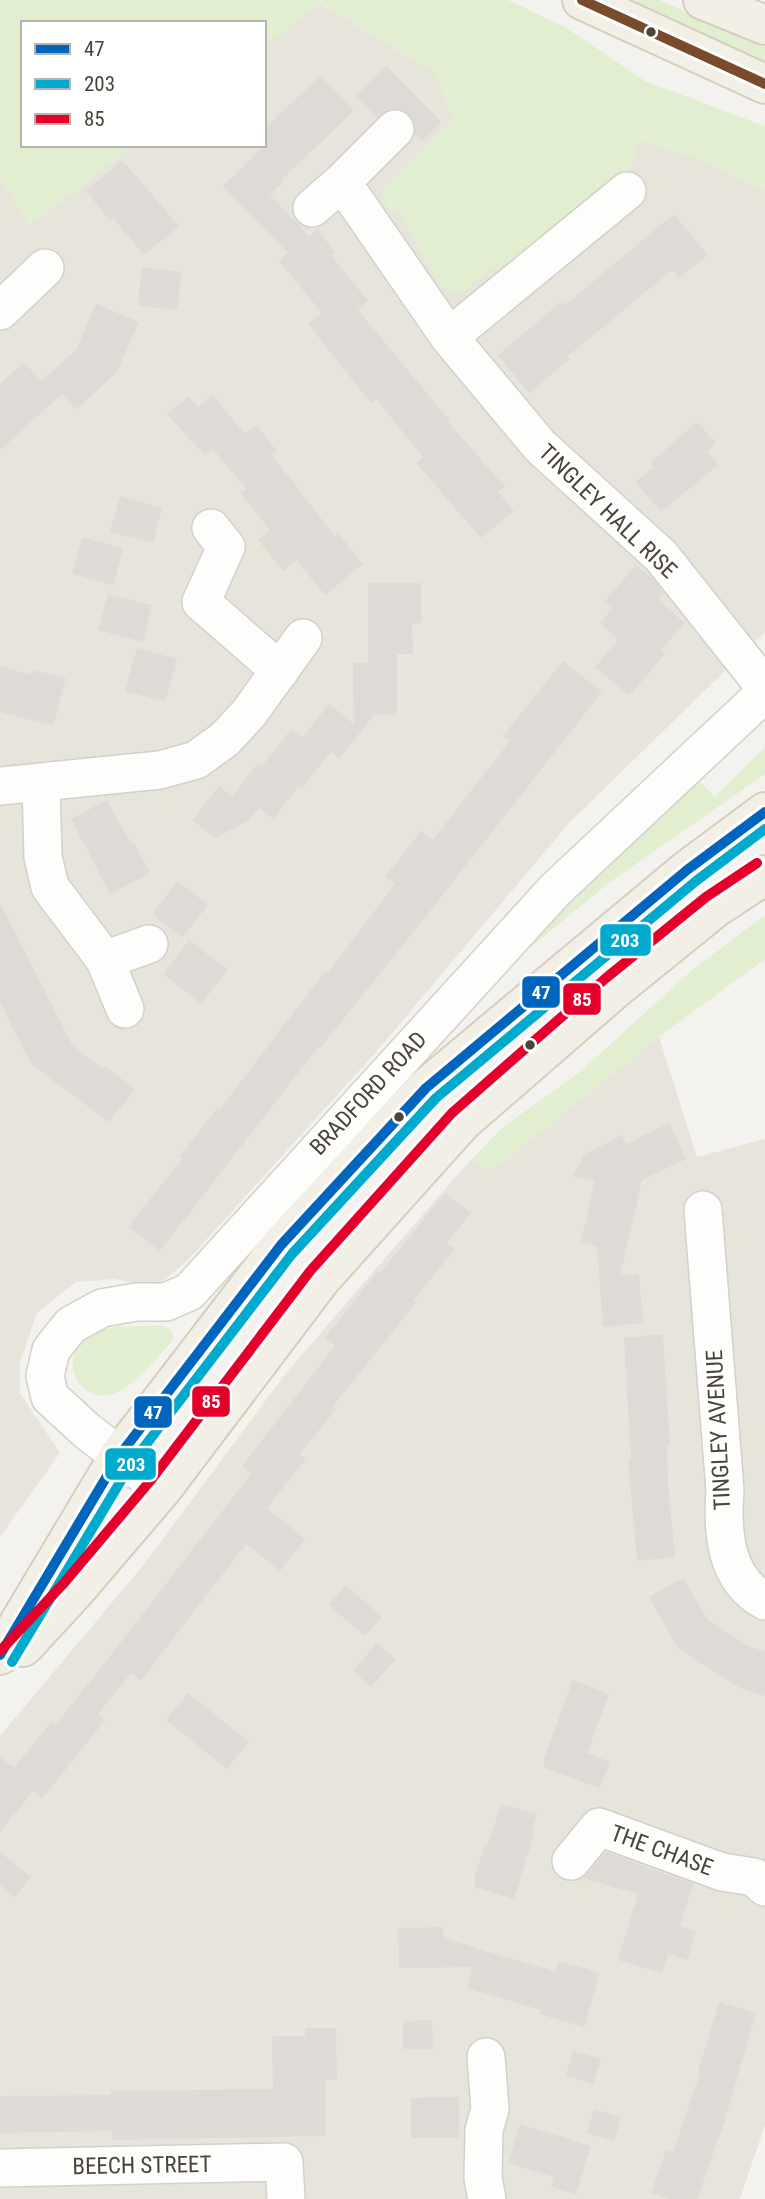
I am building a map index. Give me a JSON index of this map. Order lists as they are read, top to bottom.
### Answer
{
  "streets": {
    "main road": ["BRADFORD ROAD"],
    "street": [
      "TINGLEY HALL RISE",
      "TINGLEY AVENUE",
      "THE CHASE",
      "BEECH STREET"
    ]
  },
  "lines": ["transit line 47", "transit line 203", "transit line 85"],
  "legend": ["47", "203", "85"]
}
